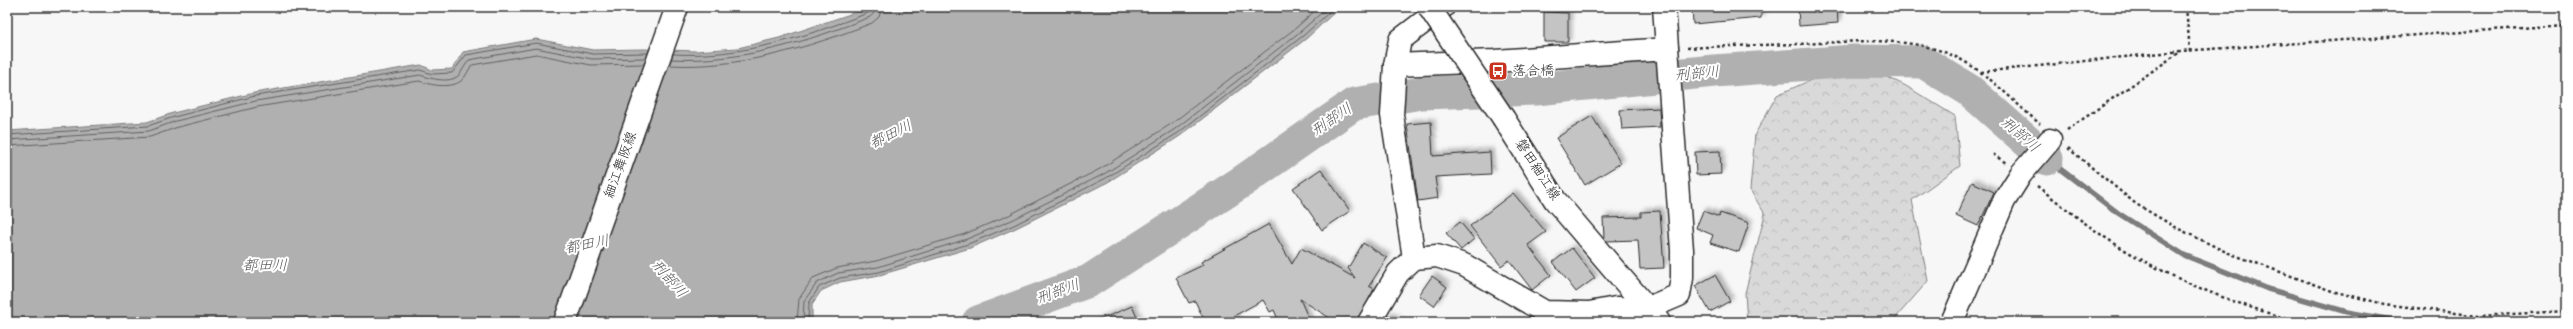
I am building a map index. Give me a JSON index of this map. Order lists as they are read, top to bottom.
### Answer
{
  "streets": {
    "street": ["細江舞阪線", "磐田細江線"]
  },
  "water": ["刑部川", "都田川"],
  "places": {
    "bus stop": ["落合橋"]
  }
}
